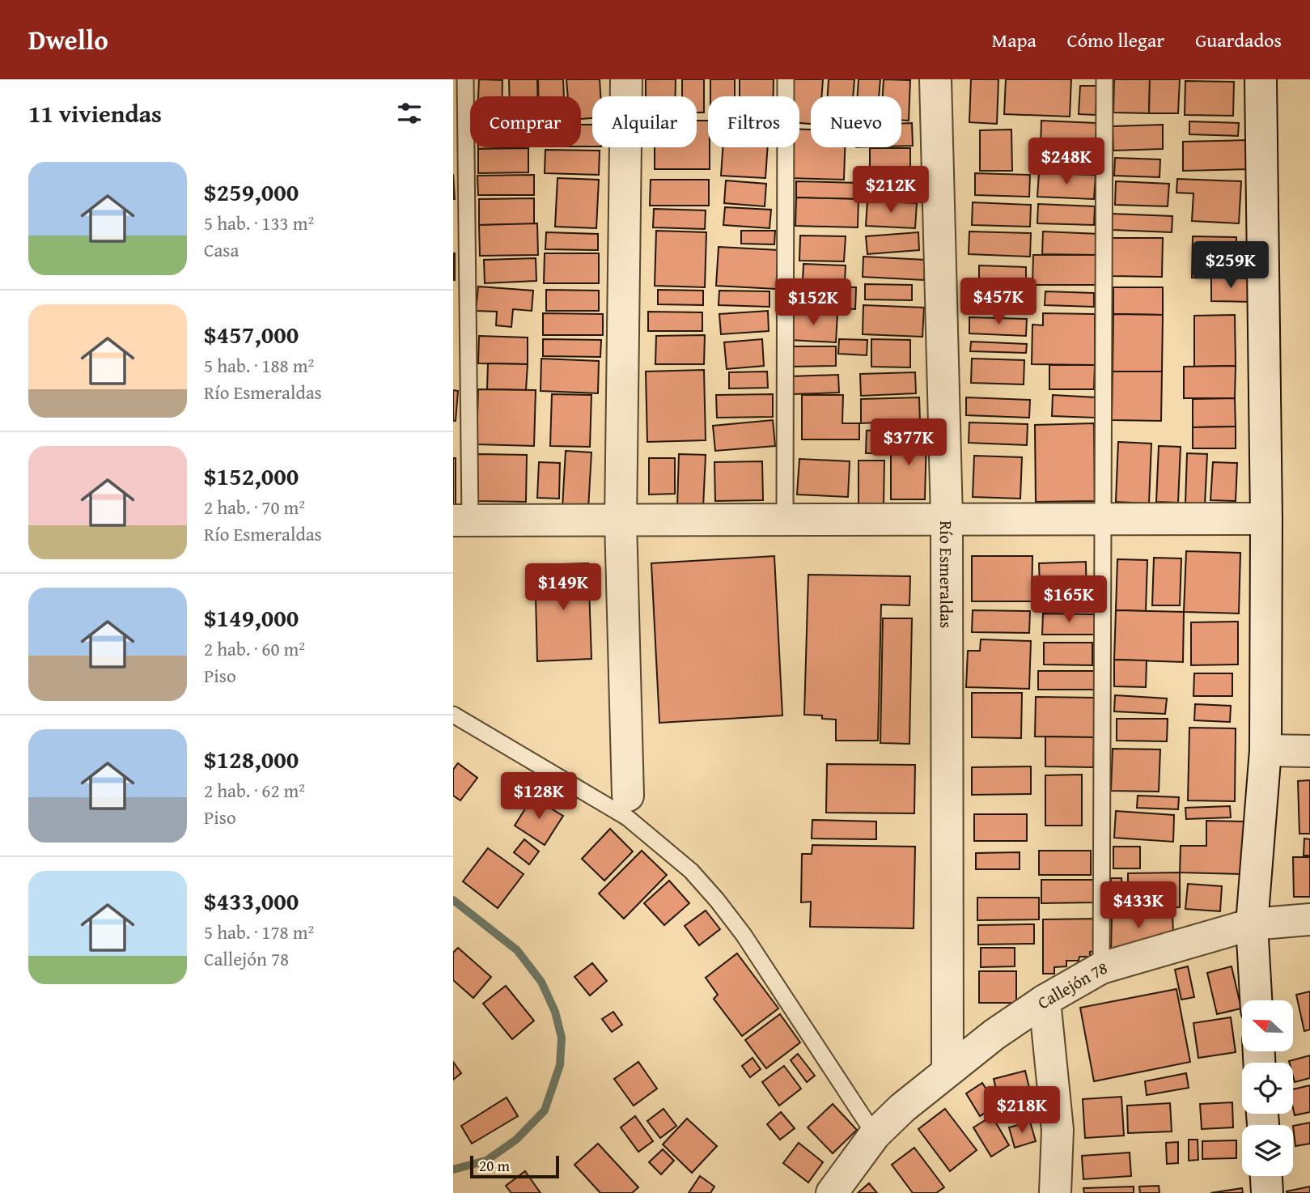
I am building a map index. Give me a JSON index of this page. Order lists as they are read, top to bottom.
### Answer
{
  "streets": {
    "street": ["Río Esmeraldas", "Callejón 78"]
  },
  "crossings": [
    ["Río Esmeraldas", "Callejón 78"]
  ],
  "scale_bar": "20 m",
  "north": "left",
  "page": {
    "header": "Dwello",
    "nav": ["Mapa", "Cómo llegar", "Guardados"],
    "heading": "11 viviendas",
    "chip": [
      "Comprar",
      "Alquilar",
      "Filtros",
      "Nuevo"
    ],
    "price": [
      "$248K",
      "$212K",
      "$259K",
      "$457K",
      "$152K",
      "$377K",
      "$149K",
      "$165K",
      "$128K",
      "$433K",
      "$218K"
    ],
    "list": [
      {
        "name": "$259,000",
        "note": "5 hab. · 133 m² · Casa"
      },
      {
        "name": "$457,000",
        "note": "5 hab. · 188 m² · Río Esmeraldas"
      },
      {
        "name": "$152,000",
        "note": "2 hab. · 70 m² · Río Esmeraldas"
      },
      {
        "name": "$149,000",
        "note": "2 hab. · 60 m² · Piso"
      },
      {
        "name": "$128,000",
        "note": "2 hab. · 62 m² · Piso"
      },
      {
        "name": "$433,000",
        "note": "5 hab. · 178 m² · Callejón 78"
      }
    ],
    "scale": "20 m"
  }
}
